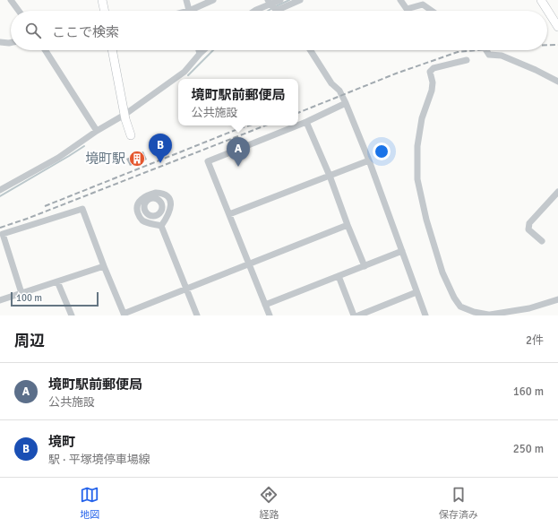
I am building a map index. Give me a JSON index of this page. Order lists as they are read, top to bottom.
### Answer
{
  "places": {
    "building": ["境町駅"]
  },
  "scale_bar": "100 m",
  "page": {
    "search": "ここで検索",
    "popup": ["境町駅前郵便局", "公共施設"],
    "pins": ["B", "A"],
    "scale": "100 m",
    "heading": ["周辺", "2件"],
    "list": [
      {
        "mark": "A",
        "name": "境町駅前郵便局",
        "note": "公共施設",
        "value": "160 m"
      },
      {
        "mark": "B",
        "name": "境町",
        "note": "駅 · 平塚境停車場線",
        "value": "250 m"
      }
    ],
    "nav": ["地図", "経路", "保存済み"]
  }
}
